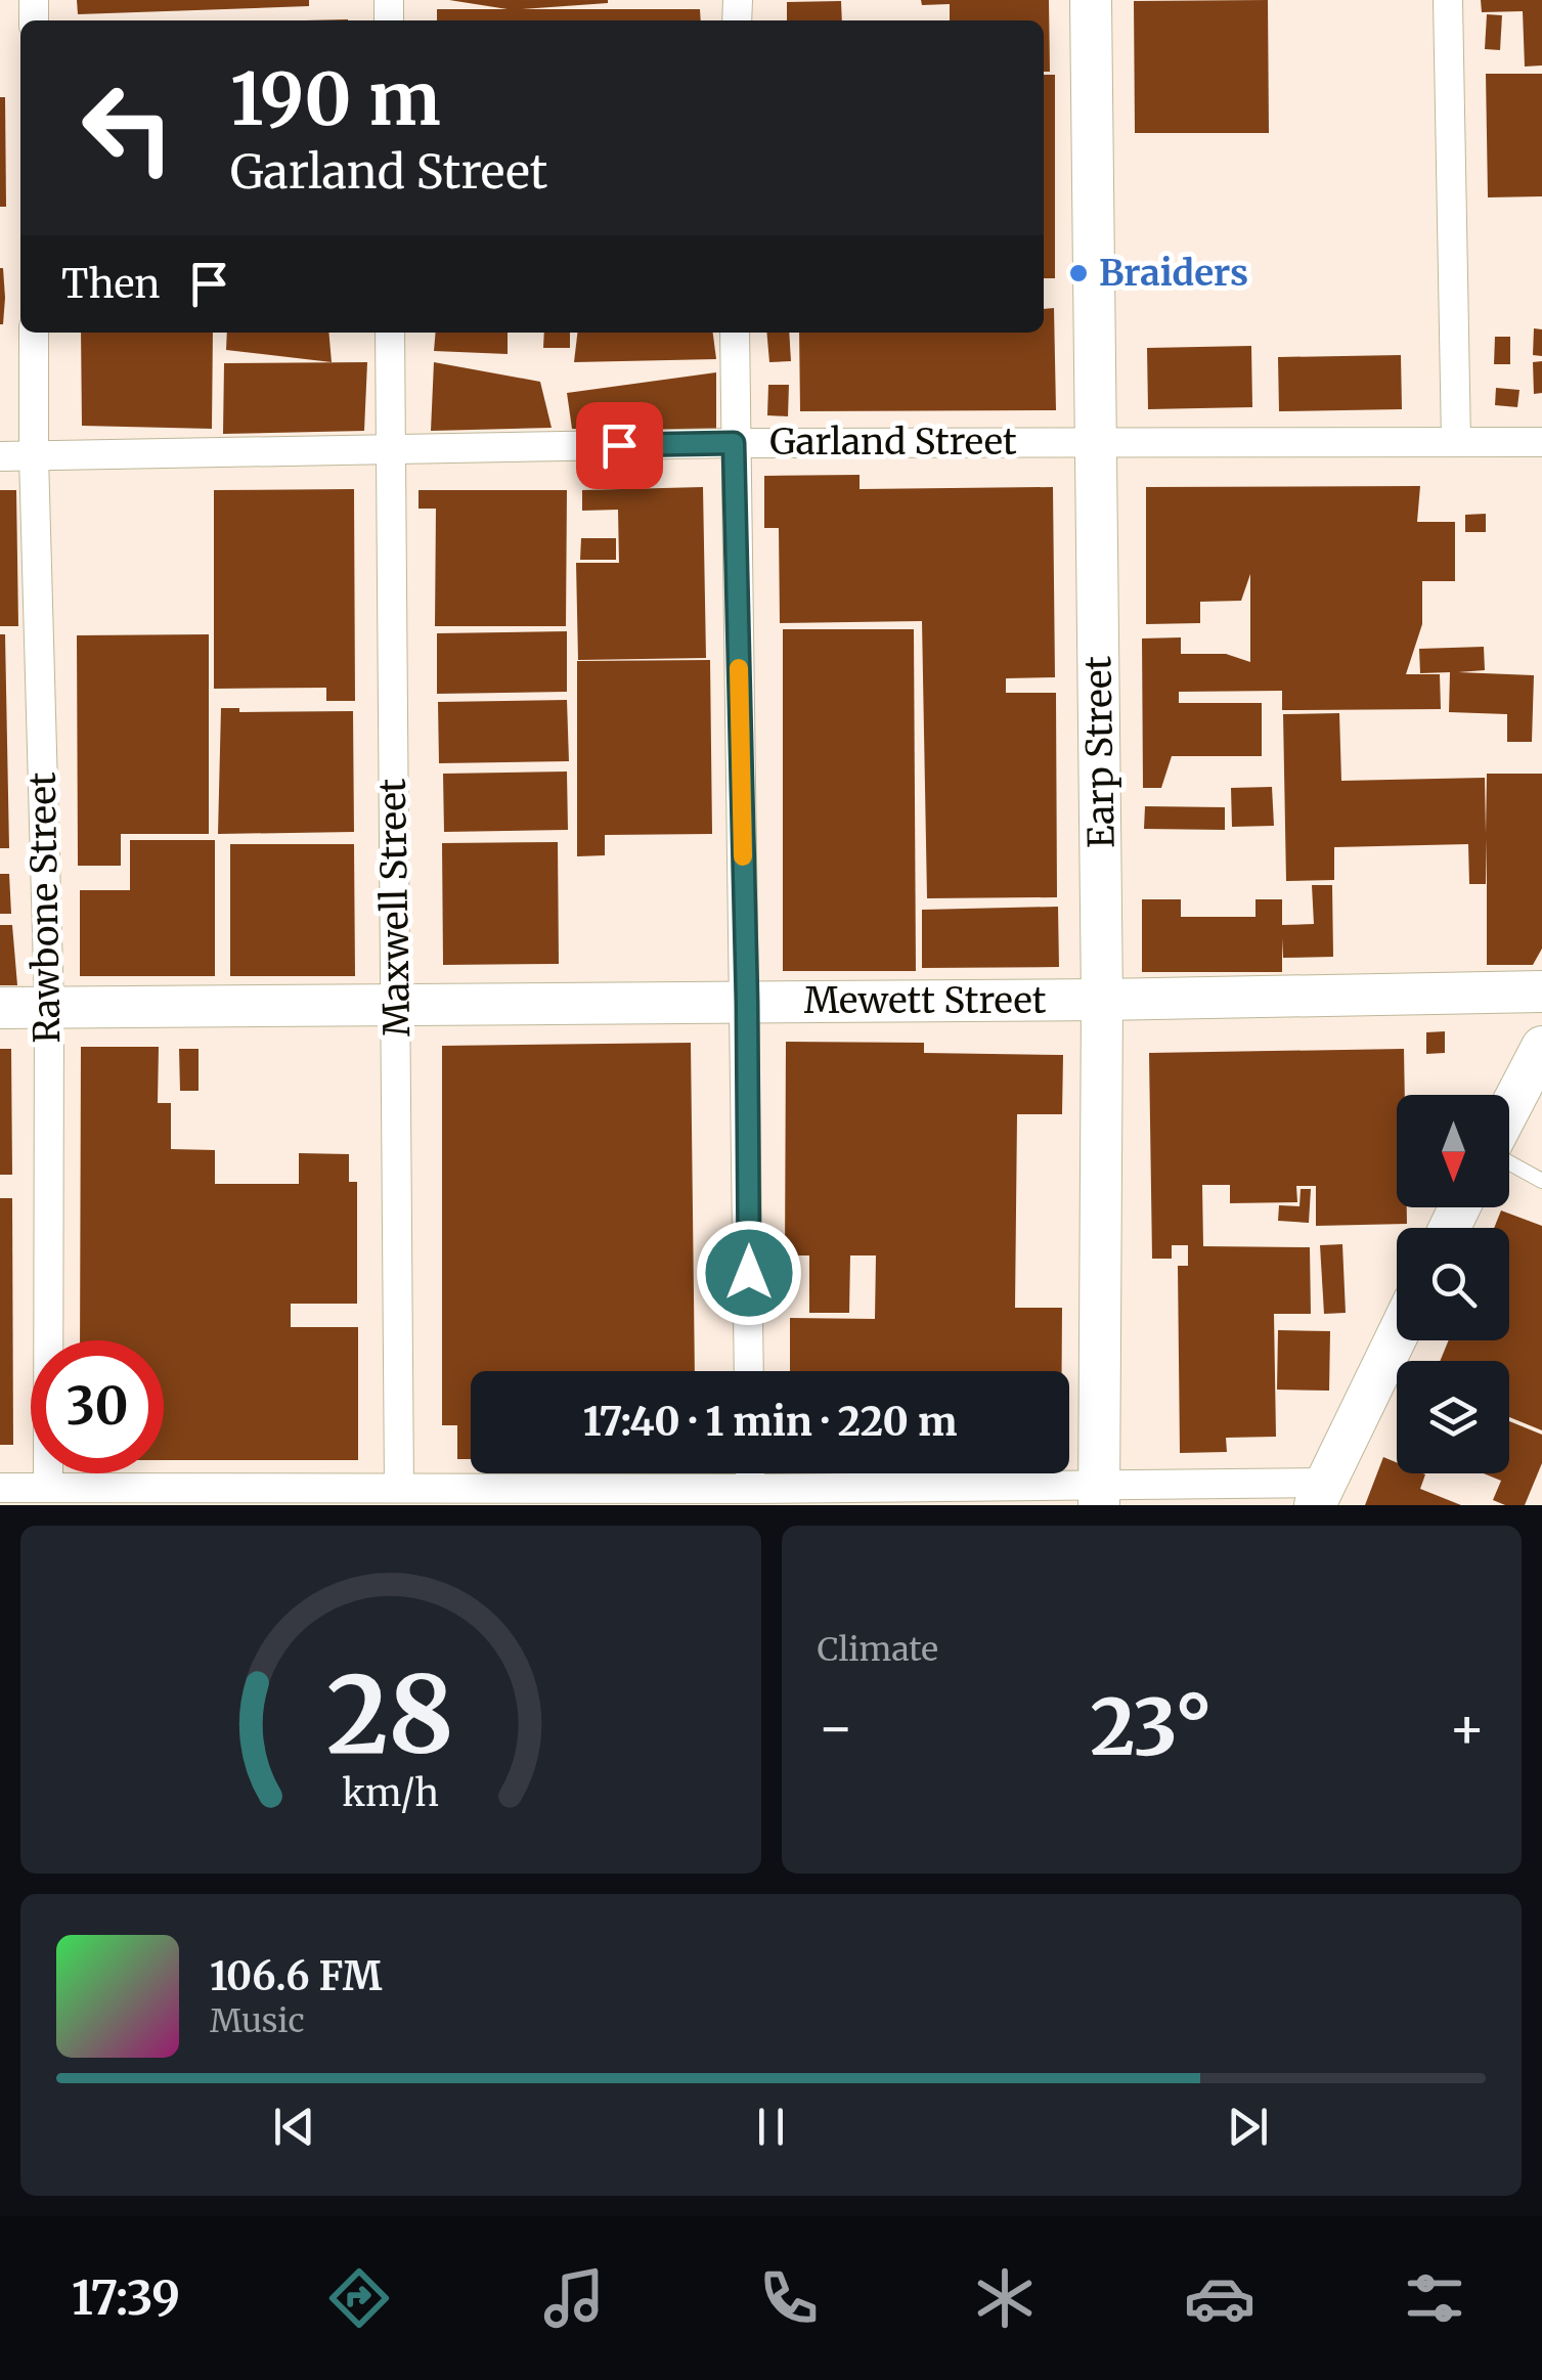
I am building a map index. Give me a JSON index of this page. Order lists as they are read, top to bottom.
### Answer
{
  "streets": {
    "street": [
      "Garland Street",
      "Earp Street",
      "Rawbone Street",
      "Maxwell Street",
      "Mewett Street"
    ]
  },
  "crossings": [
    ["Garland Street", "Earp Street"],
    ["Garland Street", "Rawbone Street"],
    ["Garland Street", "Maxwell Street"],
    ["Earp Street", "Mewett Street"],
    ["Rawbone Street", "Mewett Street"],
    ["Maxwell Street", "Mewett Street"]
  ],
  "places": ["Braiders"],
  "north": "bottom",
  "page": {
    "turn": ["190 m", "Garland Street"],
    "then": "Then",
    "limit": "30",
    "trip": "17:40 · 1 min · 220 m",
    "tile": "Climate",
    "heat": ["−", "23°", "+"],
    "song": ["106.6 FM", "Music"],
    "tabs": "17:39",
    "gauge": ["28", "km/h"]
  }
}
